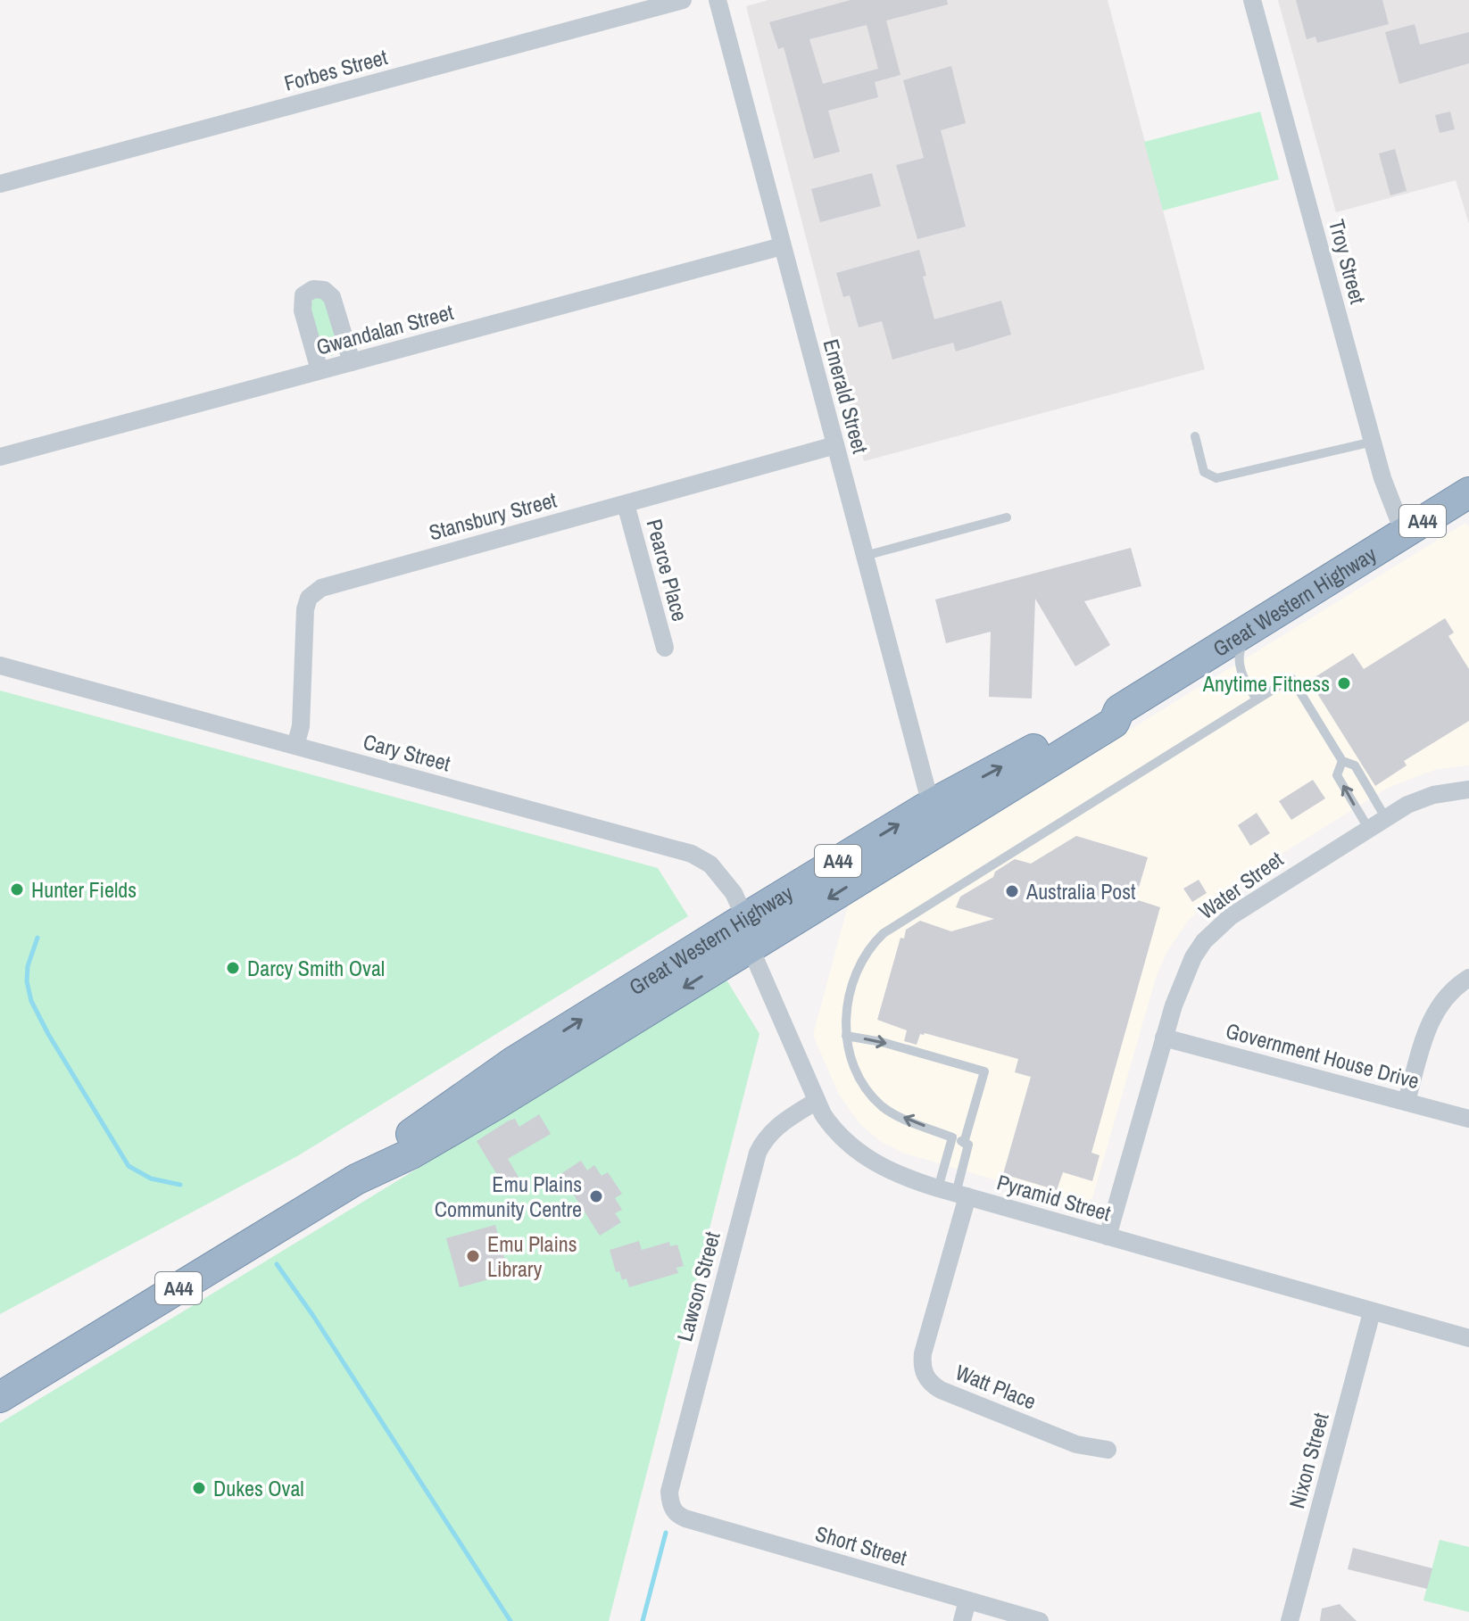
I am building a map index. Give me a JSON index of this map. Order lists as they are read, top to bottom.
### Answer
{
  "streets": {
    "highway": ["A44", "Great Western Highway"],
    "street": [
      "Forbes Street",
      "Troy Street",
      "Gwandalan Street",
      "Emerald Street",
      "Stansbury Street",
      "Pearce Place",
      "Cary Street",
      "Water Street",
      "Government House Drive",
      "Pyramid Street",
      "Lawson Street",
      "Watt Place",
      "Nixon Street",
      "Short Street"
    ]
  },
  "crossings": [
    ["Troy Street", "Great Western Highway"],
    ["Gwandalan Street", "Emerald Street"],
    ["Emerald Street", "Stansbury Street"],
    ["Emerald Street", "Great Western Highway"],
    ["Stansbury Street", "Pearce Place"],
    ["Stansbury Street", "Cary Street"],
    ["Great Western Highway", "Cary Street"],
    ["Great Western Highway", "Pyramid Street"],
    ["Cary Street", "Pyramid Street"],
    ["Water Street", "Government House Drive"],
    ["Water Street", "Pyramid Street"],
    ["Pyramid Street", "Lawson Street"],
    ["Pyramid Street", "Watt Place"],
    ["Pyramid Street", "Nixon Street"],
    ["Lawson Street", "Short Street"]
  ],
  "places": [
    "Anytime Fitness",
    "Hunter Fields",
    "Australia Post",
    "Darcy Smith Oval",
    "Emu Plains Community Centre",
    "Emu Plains Library",
    "Dukes Oval"
  ]
}
